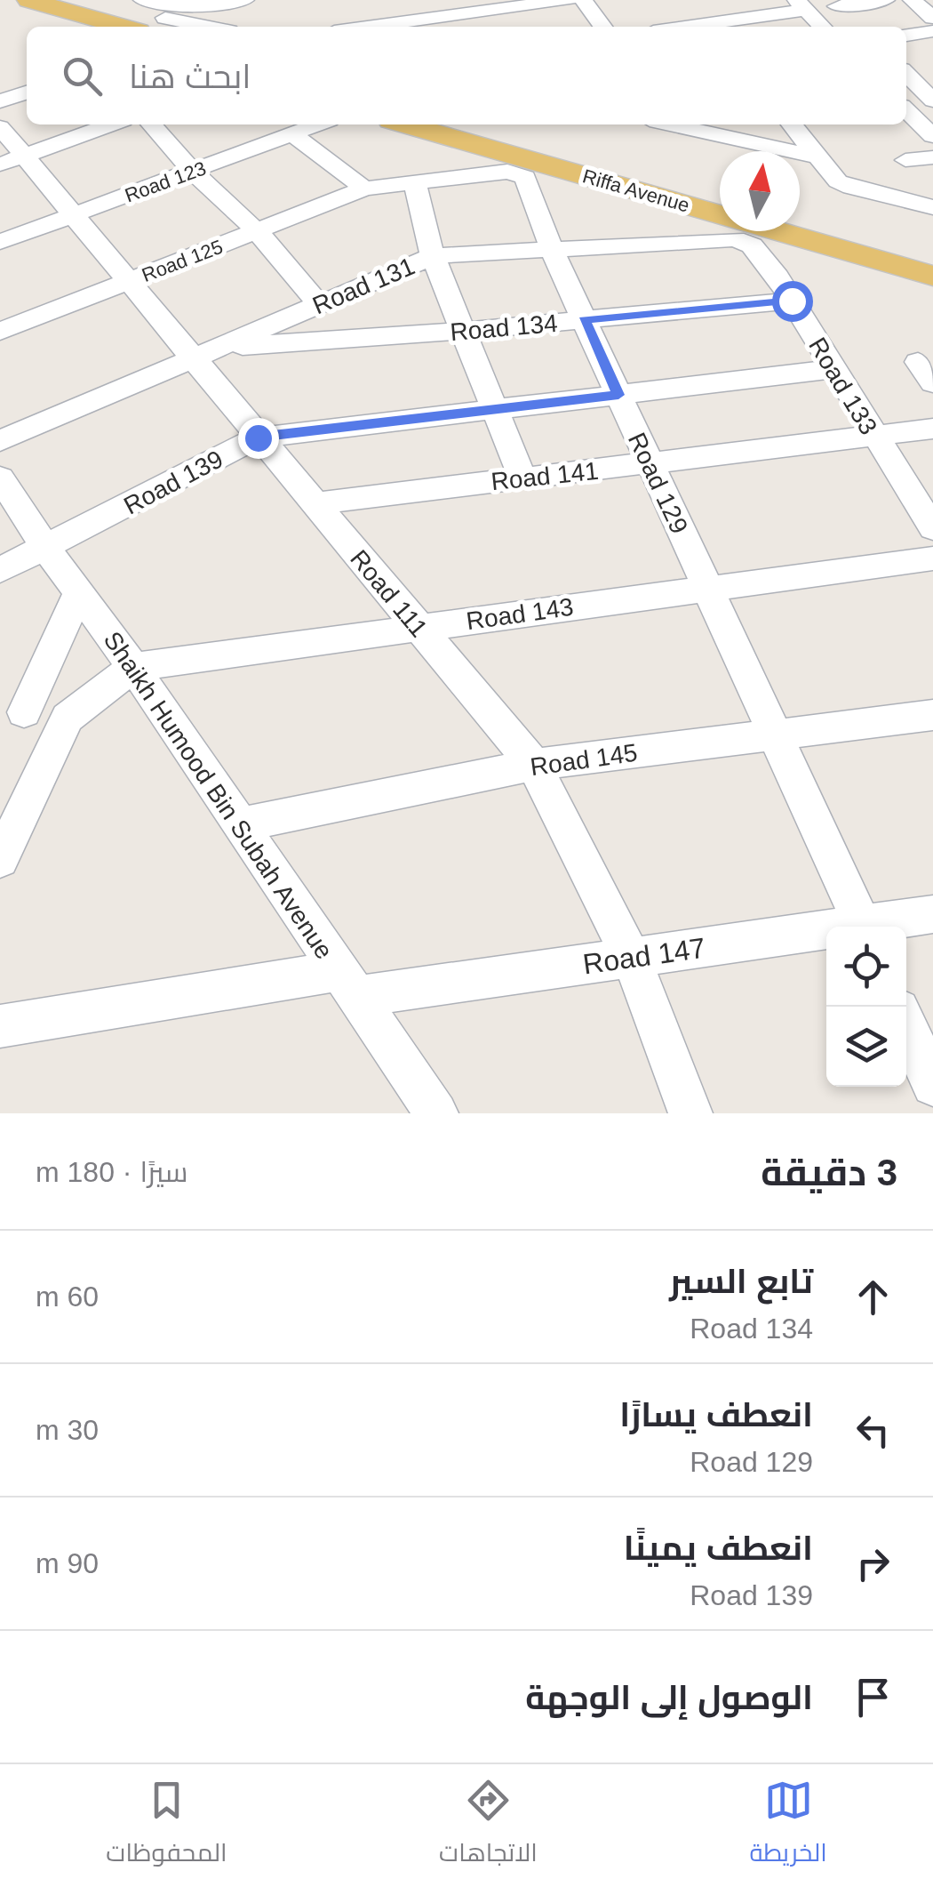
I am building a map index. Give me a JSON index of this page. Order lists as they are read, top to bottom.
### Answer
{
  "streets": {
    "main road": ["Riffa Avenue"],
    "street": [
      "Road 123",
      "Road 125",
      "Road 131",
      "Road 134",
      "Road 133",
      "Road 141",
      "Road 139",
      "Road 129",
      "Road 111",
      "Road 143",
      "Road 145",
      "Shaikh Humood Bin Subah Avenue",
      "Road 147"
    ]
  },
  "crossings": [
    ["Road 123", "Road 111"],
    ["Road 125", "Road 129"],
    ["Road 125", "Road 111"],
    ["Road 131", "Road 134"],
    ["Road 131", "Road 133"],
    ["Road 131", "Road 129"],
    ["Road 131", "Road 111"],
    ["Road 134", "Road 133"],
    ["Road 134", "Road 129"],
    ["Road 134", "Road 111"],
    ["Road 133", "Road 141"],
    ["Road 133", "Road 139"],
    ["Road 141", "Road 129"],
    ["Road 141", "Road 111"],
    ["Road 139", "Road 129"],
    ["Road 139", "Road 111"],
    ["Road 139", "Shaikh Humood Bin Subah Avenue"],
    ["Road 129", "Road 143"],
    ["Road 129", "Road 145"],
    ["Road 111", "Road 143"],
    ["Road 111", "Road 145"],
    ["Road 111", "Road 147"],
    ["Road 143", "Shaikh Humood Bin Subah Avenue"],
    ["Road 145", "Shaikh Humood Bin Subah Avenue"],
    ["Shaikh Humood Bin Subah Avenue", "Road 147"]
  ],
  "north": "top",
  "page": {
    "search": "ابحث هنا",
    "heading": ["3 دقيقة", "سيرًا · 180 m"],
    "list": [
      ["تابع السير", "Road 134", "60 m"],
      ["انعطف يسارًا", "Road 129", "30 m"],
      ["انعطف يمينًا", "Road 139", "90 m"],
      "الوصول إلى الوجهة"
    ],
    "nav": ["الخريطة", "الاتجاهات", "المحفوظات"]
  }
}
